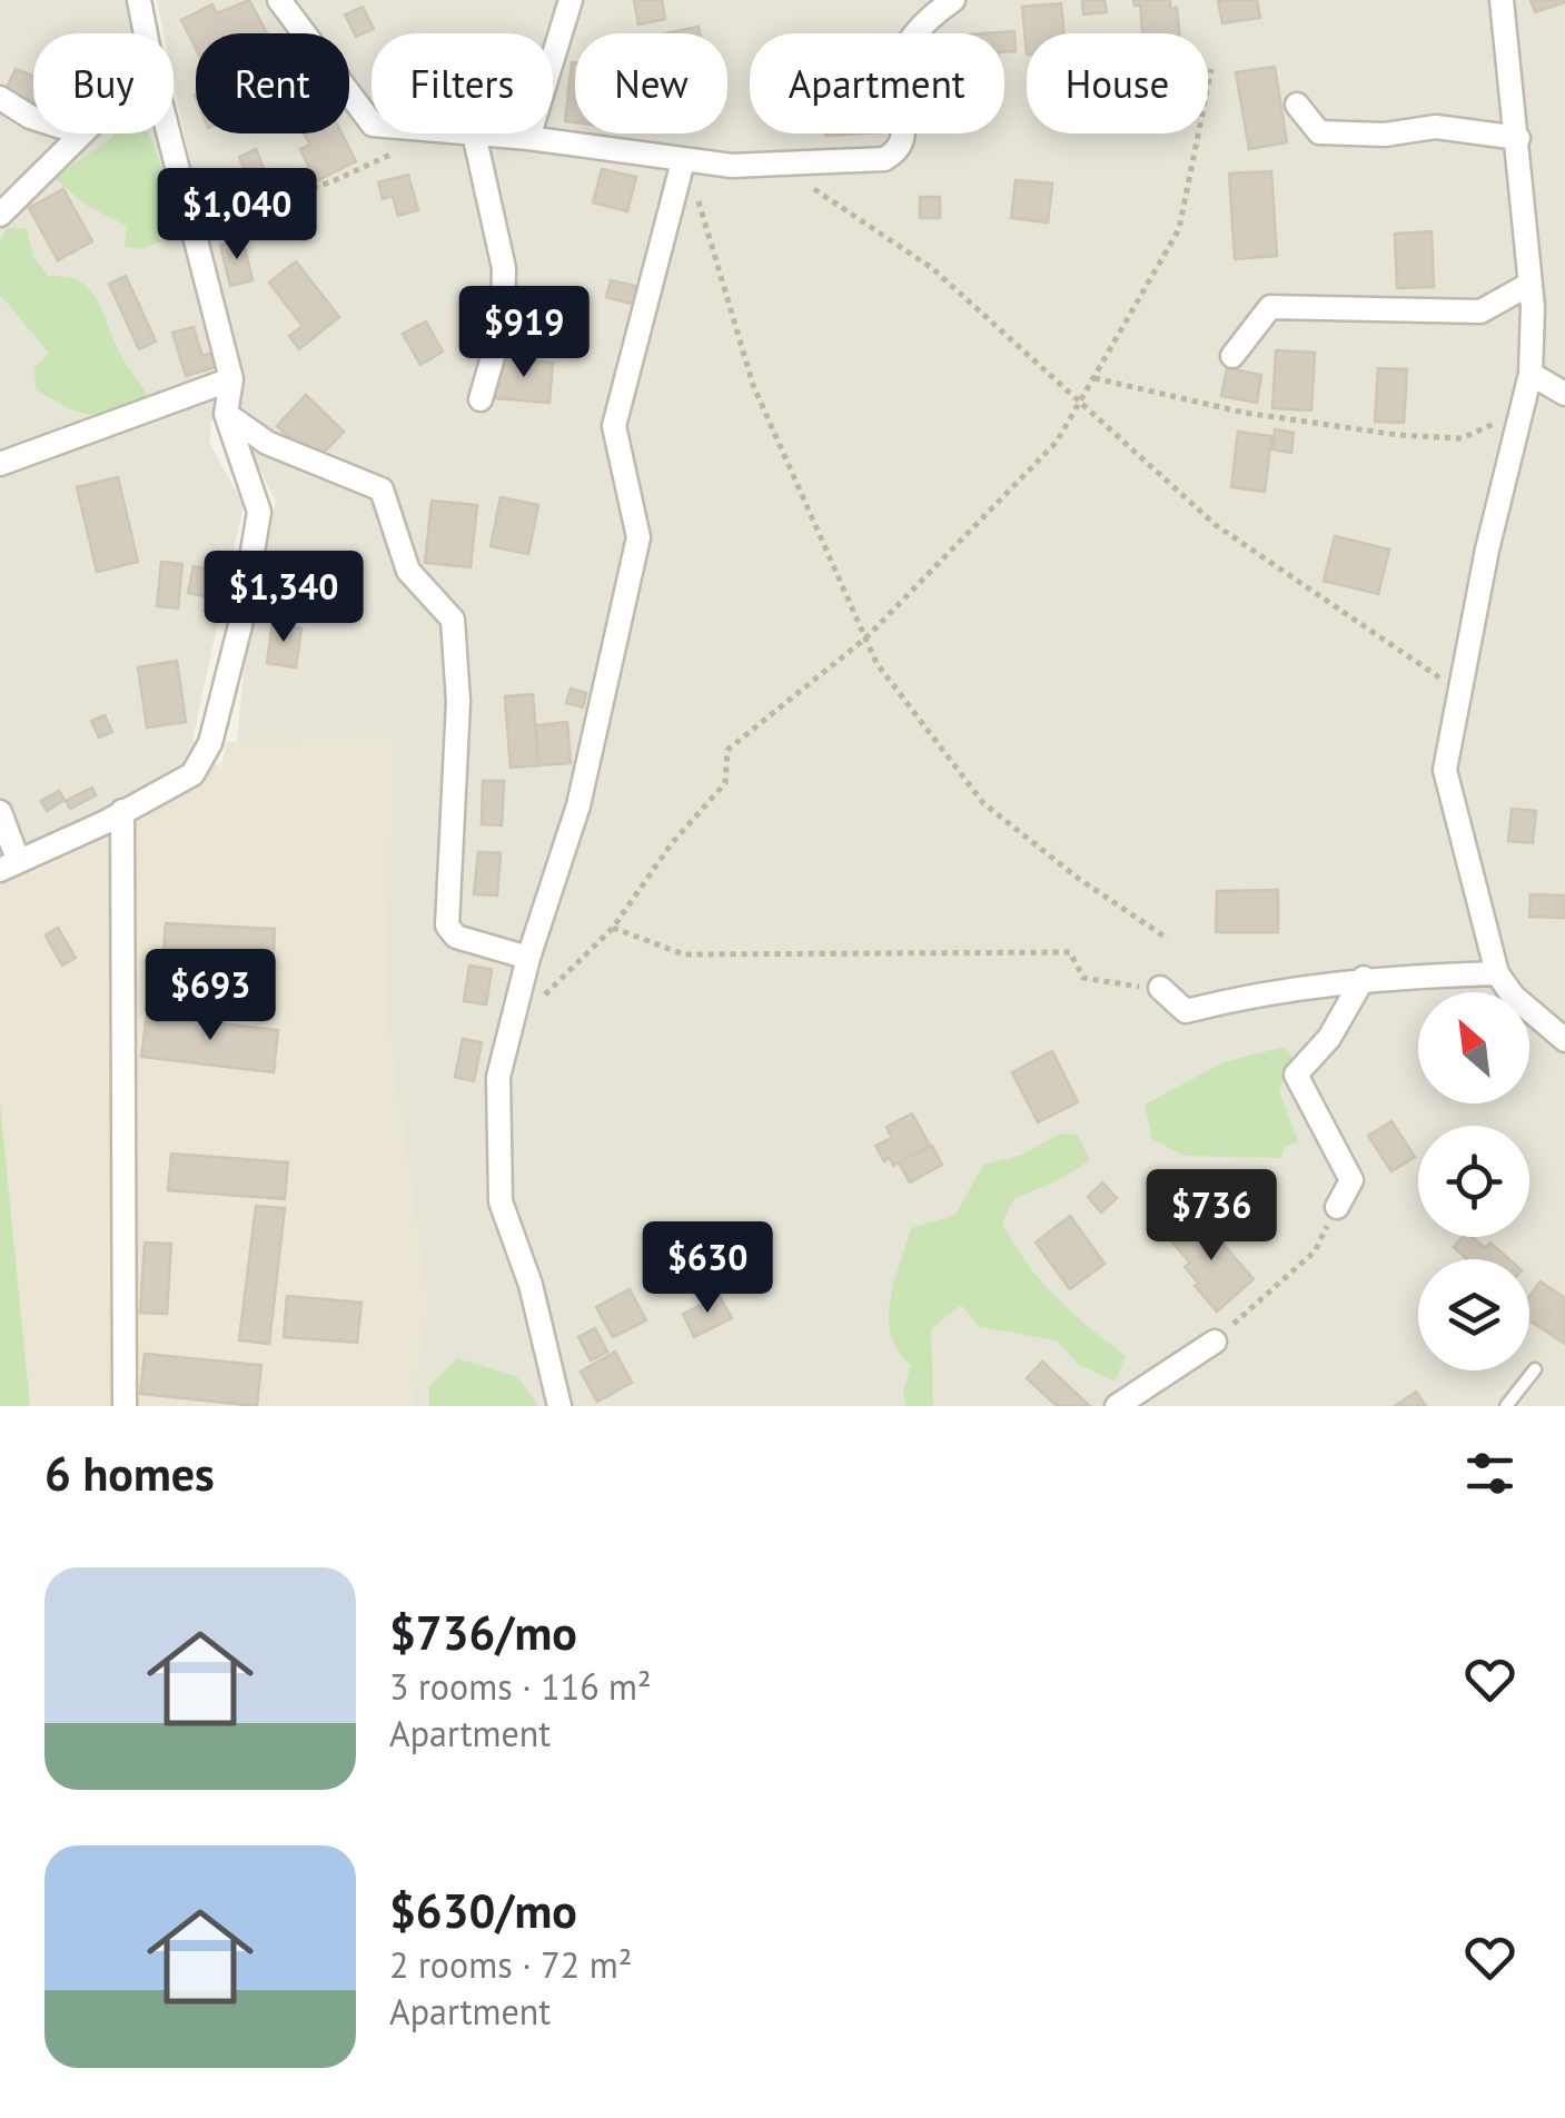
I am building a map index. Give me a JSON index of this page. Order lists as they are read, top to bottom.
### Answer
{
  "north": "top left",
  "page": {
    "chip": [
      "Buy",
      "Rent",
      "Filters",
      "New",
      "Apartment",
      "House"
    ],
    "price": [
      "$1,040",
      "$919",
      "$1,340",
      "$693",
      "$736",
      "$630"
    ],
    "heading": "6 homes",
    "list": [
      {
        "name": "$736/mo",
        "note": "3 rooms · 116 m² · Apartment"
      },
      {
        "name": "$630/mo",
        "note": "2 rooms · 72 m² · Apartment"
      }
    ]
  }
}
